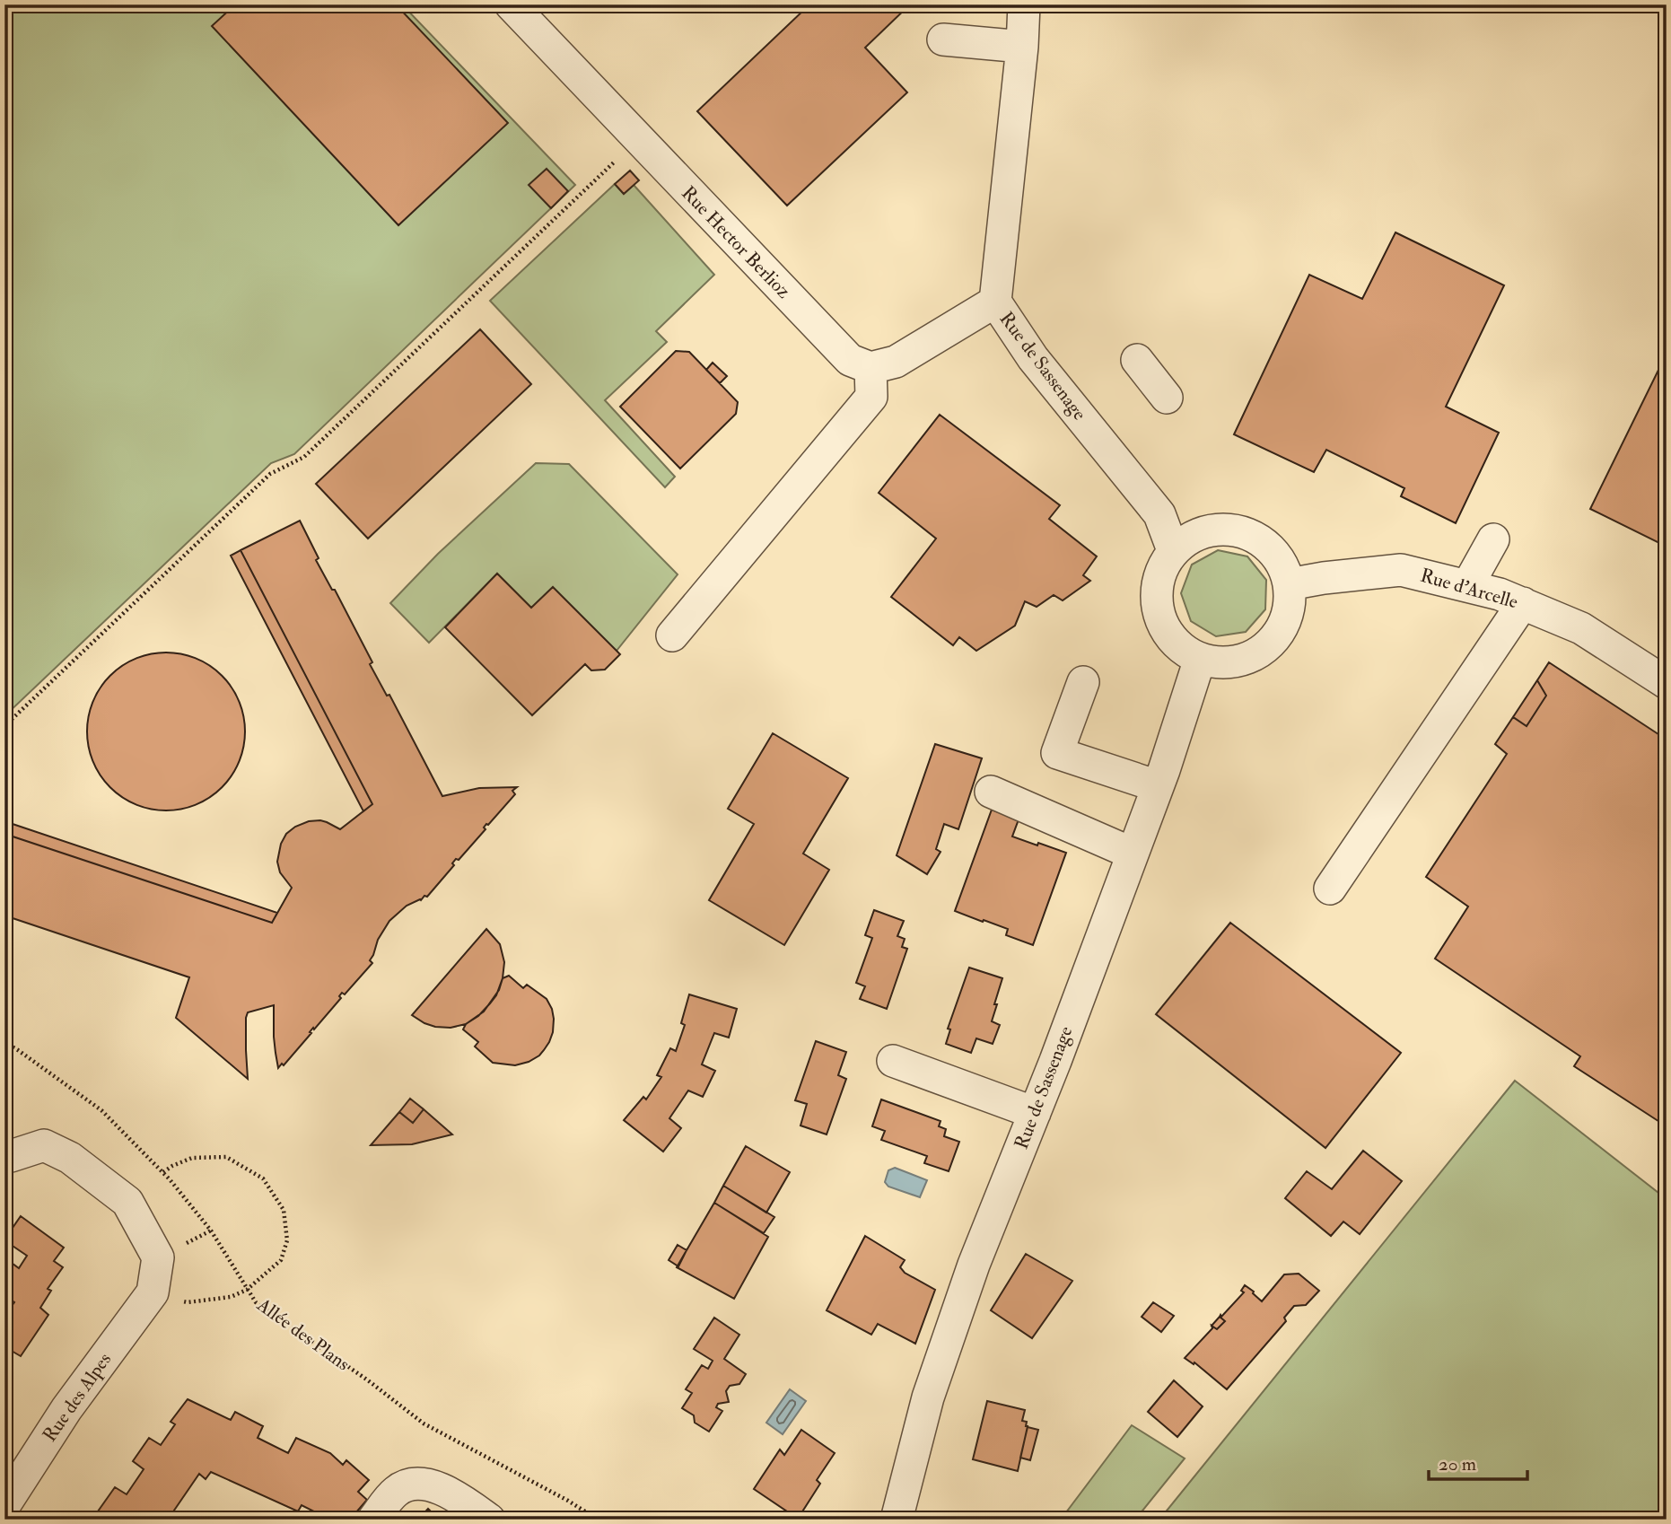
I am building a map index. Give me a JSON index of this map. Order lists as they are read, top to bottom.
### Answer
{
  "streets": {
    "street": [
      "Rue Hector Berlioz",
      "Rue de Sassenage",
      "Rue d'Arcelle",
      "Rue des Alpes"
    ],
    "path": ["Allée des Plans"]
  },
  "crossings": [
    ["Rue de Sassenage", "Rue d'Arcelle"]
  ],
  "scale_bar": "20 m"
}
